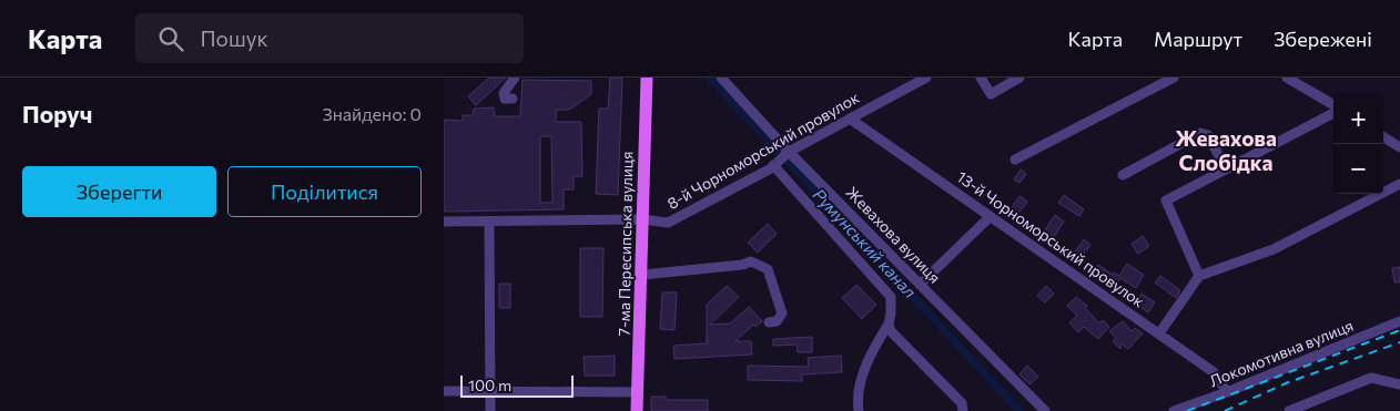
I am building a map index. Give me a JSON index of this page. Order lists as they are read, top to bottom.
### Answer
{
  "streets": {
    "main road": ["7-ма Пересипська вулиця"],
    "street": [
      "8-й Чорноморський провулок",
      "Жевахова вулиця",
      "13-й Чорноморський провулок",
      "Локомотивна вулиця"
    ]
  },
  "crossings": [
    ["8-й Чорноморський провулок", "Жевахова вулиця"],
    ["8-й Чорноморський провулок", "13-й Чорноморський провулок"],
    ["8-й Чорноморський провулок", "7-ма Пересипська вулиця"],
    ["13-й Чорноморський провулок", "Локомотивна вулиця"]
  ],
  "districts": ["Жевахова Слобідка"],
  "water": ["Румунський канал"],
  "scale_bar": "100 m",
  "page": {
    "header": "Карта",
    "search": "Пошук",
    "nav": ["Карта", "Маршрут", "Збережені"],
    "heading": ["Поруч", "Знайдено: 0"],
    "map_buttons": ["+", "−"],
    "buttons": ["Зберегти", "Поділитися"],
    "scale": "100 m"
  }
}
